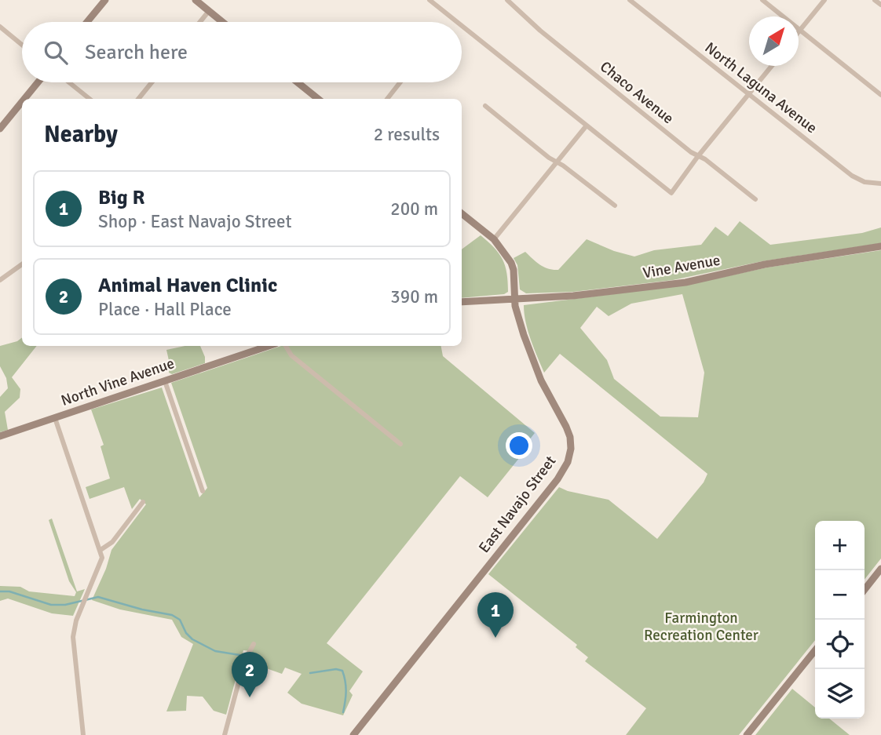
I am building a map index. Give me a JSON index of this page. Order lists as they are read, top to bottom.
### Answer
{
  "streets": {
    "street": [
      "North Laguna Avenue",
      "Chaco Avenue",
      "Vine Avenue",
      "North Vine Avenue",
      "East Navajo Street"
    ]
  },
  "crossings": [
    ["Vine Avenue", "East Navajo Street"]
  ],
  "parks": ["Farmington Recreation Center"],
  "north": "top right",
  "page": {
    "search": "Search here",
    "heading": ["Nearby", "2 results"],
    "list": [
      {
        "mark": "1",
        "name": "Big R",
        "note": "Shop · East Navajo Street",
        "value": "200 m"
      },
      {
        "mark": "2",
        "name": "Animal Haven Clinic",
        "note": "Place · Hall Place",
        "value": "390 m"
      }
    ],
    "map_buttons": ["+", "−"],
    "pins": ["1", "2"]
  }
}
